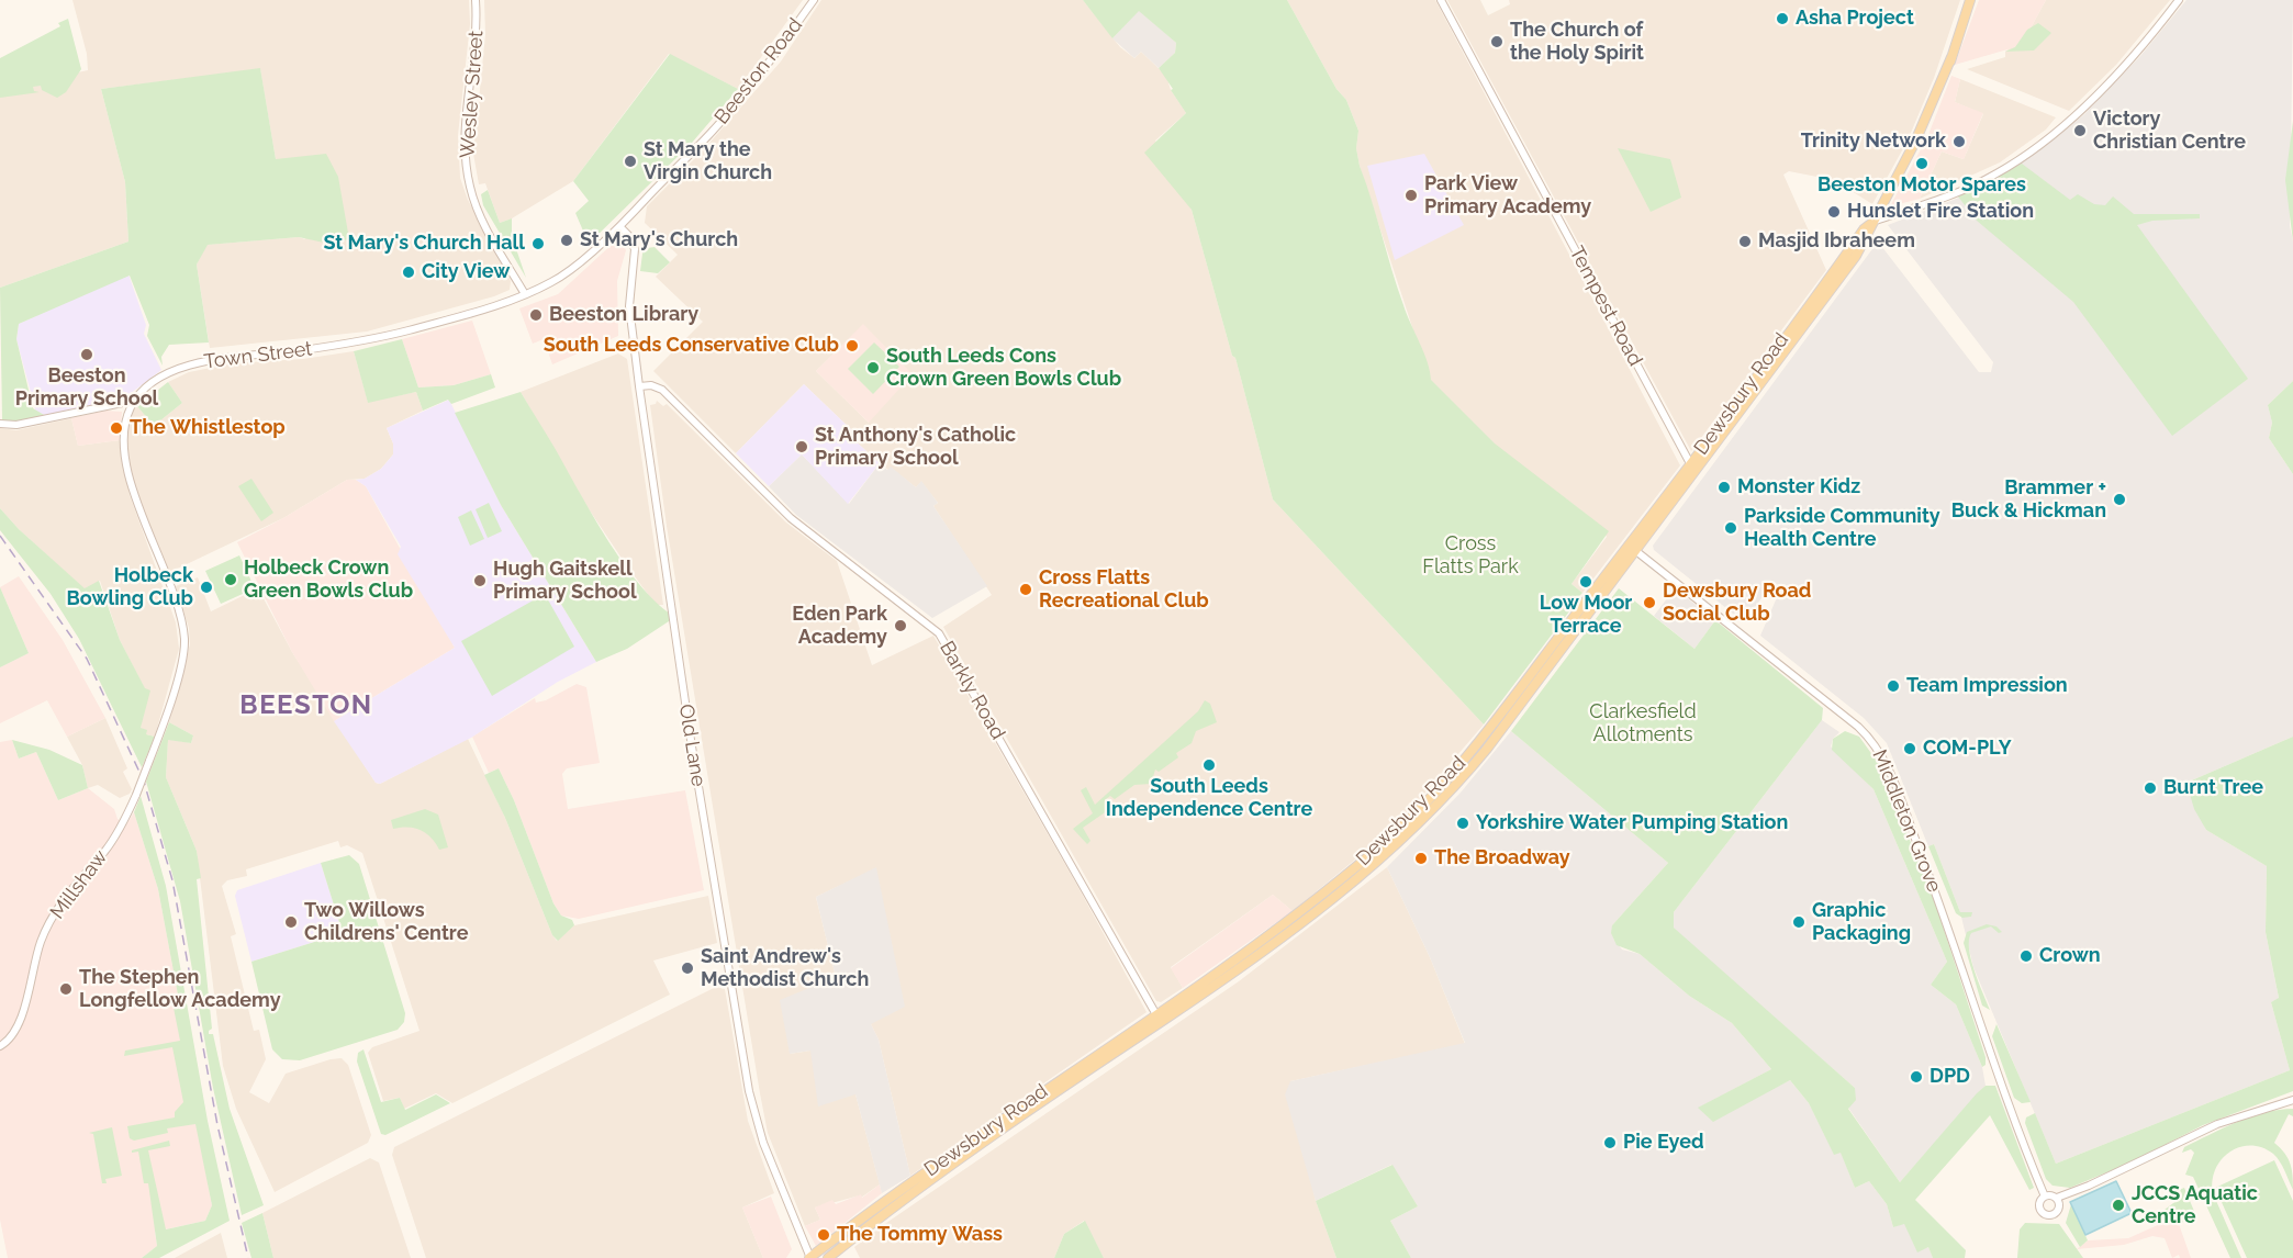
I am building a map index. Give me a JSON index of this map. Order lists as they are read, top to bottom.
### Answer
{
  "streets": {
    "main road": ["Dewsbury Road"],
    "street": [
      "Beeston Road",
      "Wesley Street",
      "Tempest Road",
      "Town Street",
      "Barkly Road",
      "Old Lane",
      "Middleton Grove",
      "Millshaw"
    ]
  },
  "crossings": [
    ["Beeston Road", "Town Street"],
    ["Beeston Road", "Old Lane"],
    ["Wesley Street", "Town Street"],
    ["Tempest Road", "Dewsbury Road"],
    ["Town Street", "Old Lane"],
    ["Town Street", "Millshaw"],
    ["Dewsbury Road", "Barkly Road"],
    ["Dewsbury Road", "Old Lane"],
    ["Dewsbury Road", "Middleton Grove"],
    ["Barkly Road", "Old Lane"]
  ],
  "districts": ["BEESTON"],
  "parks": ["Cross Flatts Park", "Clarkesfield Allotments"],
  "places": [
    "Asha Project",
    "The Church of the Holy Spirit",
    "Victory Christian Centre",
    "Trinity Network",
    "St Mary the Virgin Church",
    "Beeston Motor Spares",
    "Park View Primary Academy",
    "Hunslet Fire Station",
    "St Mary's Church",
    "Masjid Ibraheem",
    "St Mary's Church Hall",
    "City View",
    "Beeston Library",
    "South Leeds Conservative Club",
    "Beeston Primary School",
    "South Leeds Cons Crown Green Bowls Club",
    "The Whistlestop",
    "St Anthony's Catholic Primary School",
    "Monster Kidz",
    "Brammer + Buck & Hickman",
    "Parkside Community Health Centre",
    "Holbeck Crown Green Bowls Club",
    "Hugh Gaitskell Primary School",
    "Low Moor Terrace",
    "Holbeck Bowling Club",
    "Cross Flatts Recreational Club",
    "Dewsbury Road Social Club",
    "Eden Park Academy",
    "Team Impression",
    "COM-PLY",
    "South Leeds Independence Centre",
    "Burnt Tree",
    "Yorkshire Water Pumping Station",
    "The Broadway",
    "Two Willows Childrens' Centre",
    "Graphic Packaging",
    "Crown",
    "Saint Andrew's Methodist Church",
    "The Stephen Longfellow Academy",
    "DPD",
    "Pie Eyed",
    "JCCS Aquatic Centre",
    "The Tommy Wass"
  ]
}
